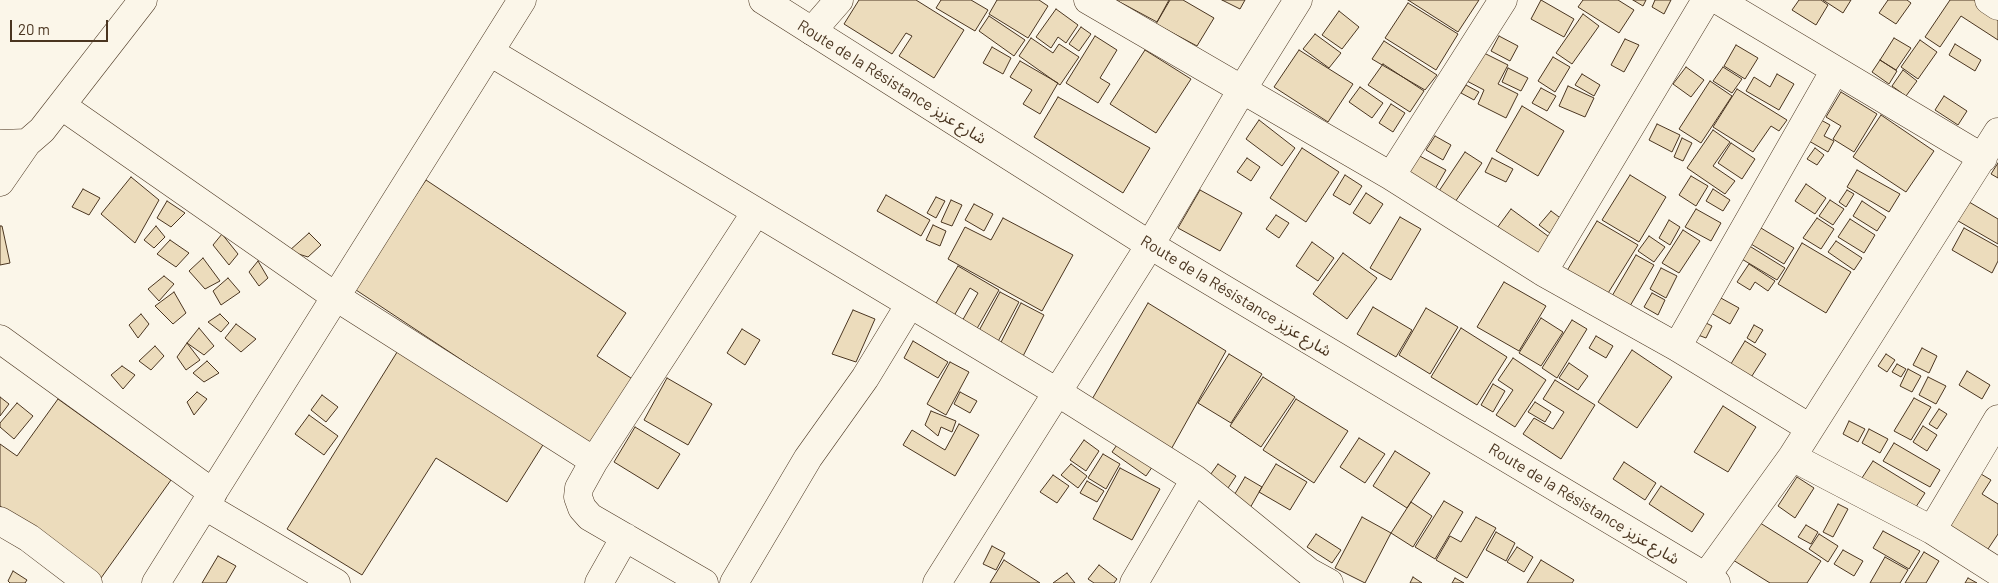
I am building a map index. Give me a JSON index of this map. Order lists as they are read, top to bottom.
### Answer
{
  "streets": {
    "street": ["Route de la Résistance شارع عزيز"]
  },
  "scale_bar": "20 m"
}
